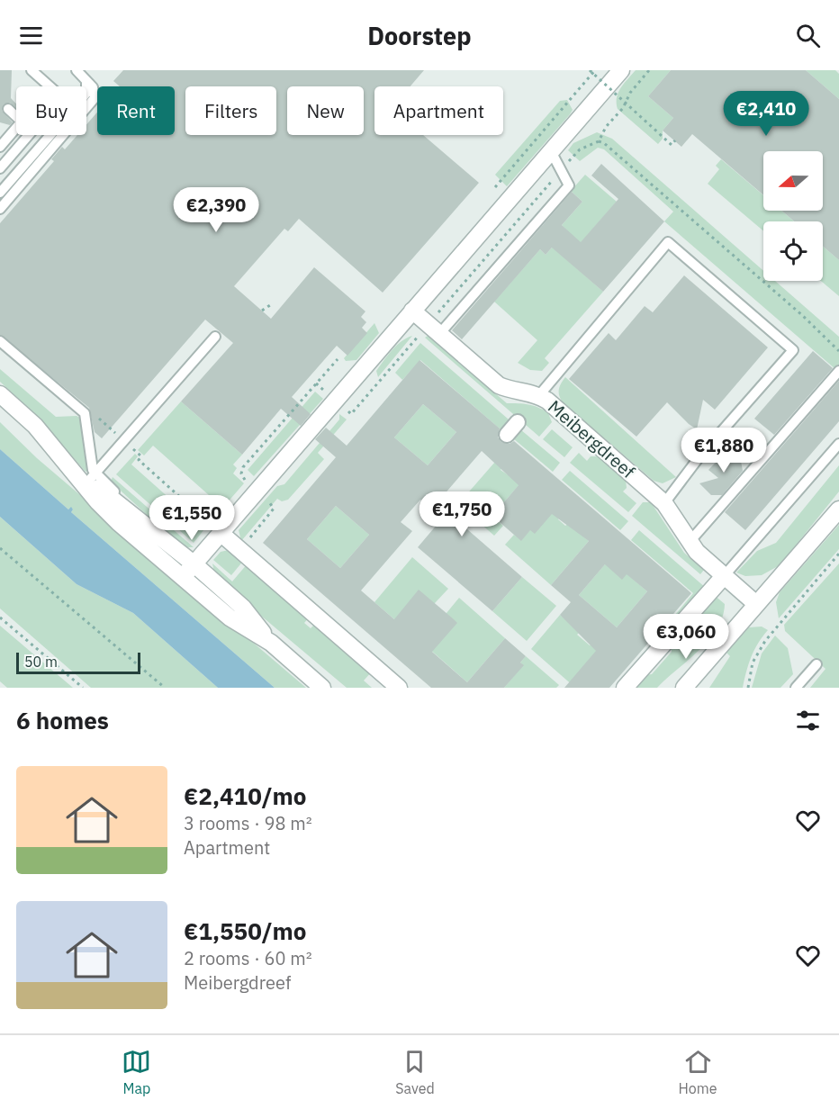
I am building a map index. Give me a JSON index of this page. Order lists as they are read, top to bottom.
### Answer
{
  "streets": {
    "street": ["Meibergdreef"]
  },
  "scale_bar": "50 m",
  "north": "left",
  "page": {
    "header": "Doorstep",
    "chip": [
      "Buy",
      "Rent",
      "Filters",
      "New",
      "Apartment"
    ],
    "price": [
      "€2,410",
      "€2,390",
      "€1,880",
      "€1,750",
      "€1,550",
      "€3,060"
    ],
    "scale": "50 m",
    "heading": "6 homes",
    "list": [
      {
        "name": "€2,410/mo",
        "note": "3 rooms · 98 m² · Apartment"
      },
      {
        "name": "€1,550/mo",
        "note": "2 rooms · 60 m² · Meibergdreef"
      }
    ],
    "tabs": ["Map", "Saved", "Home"]
  }
}
